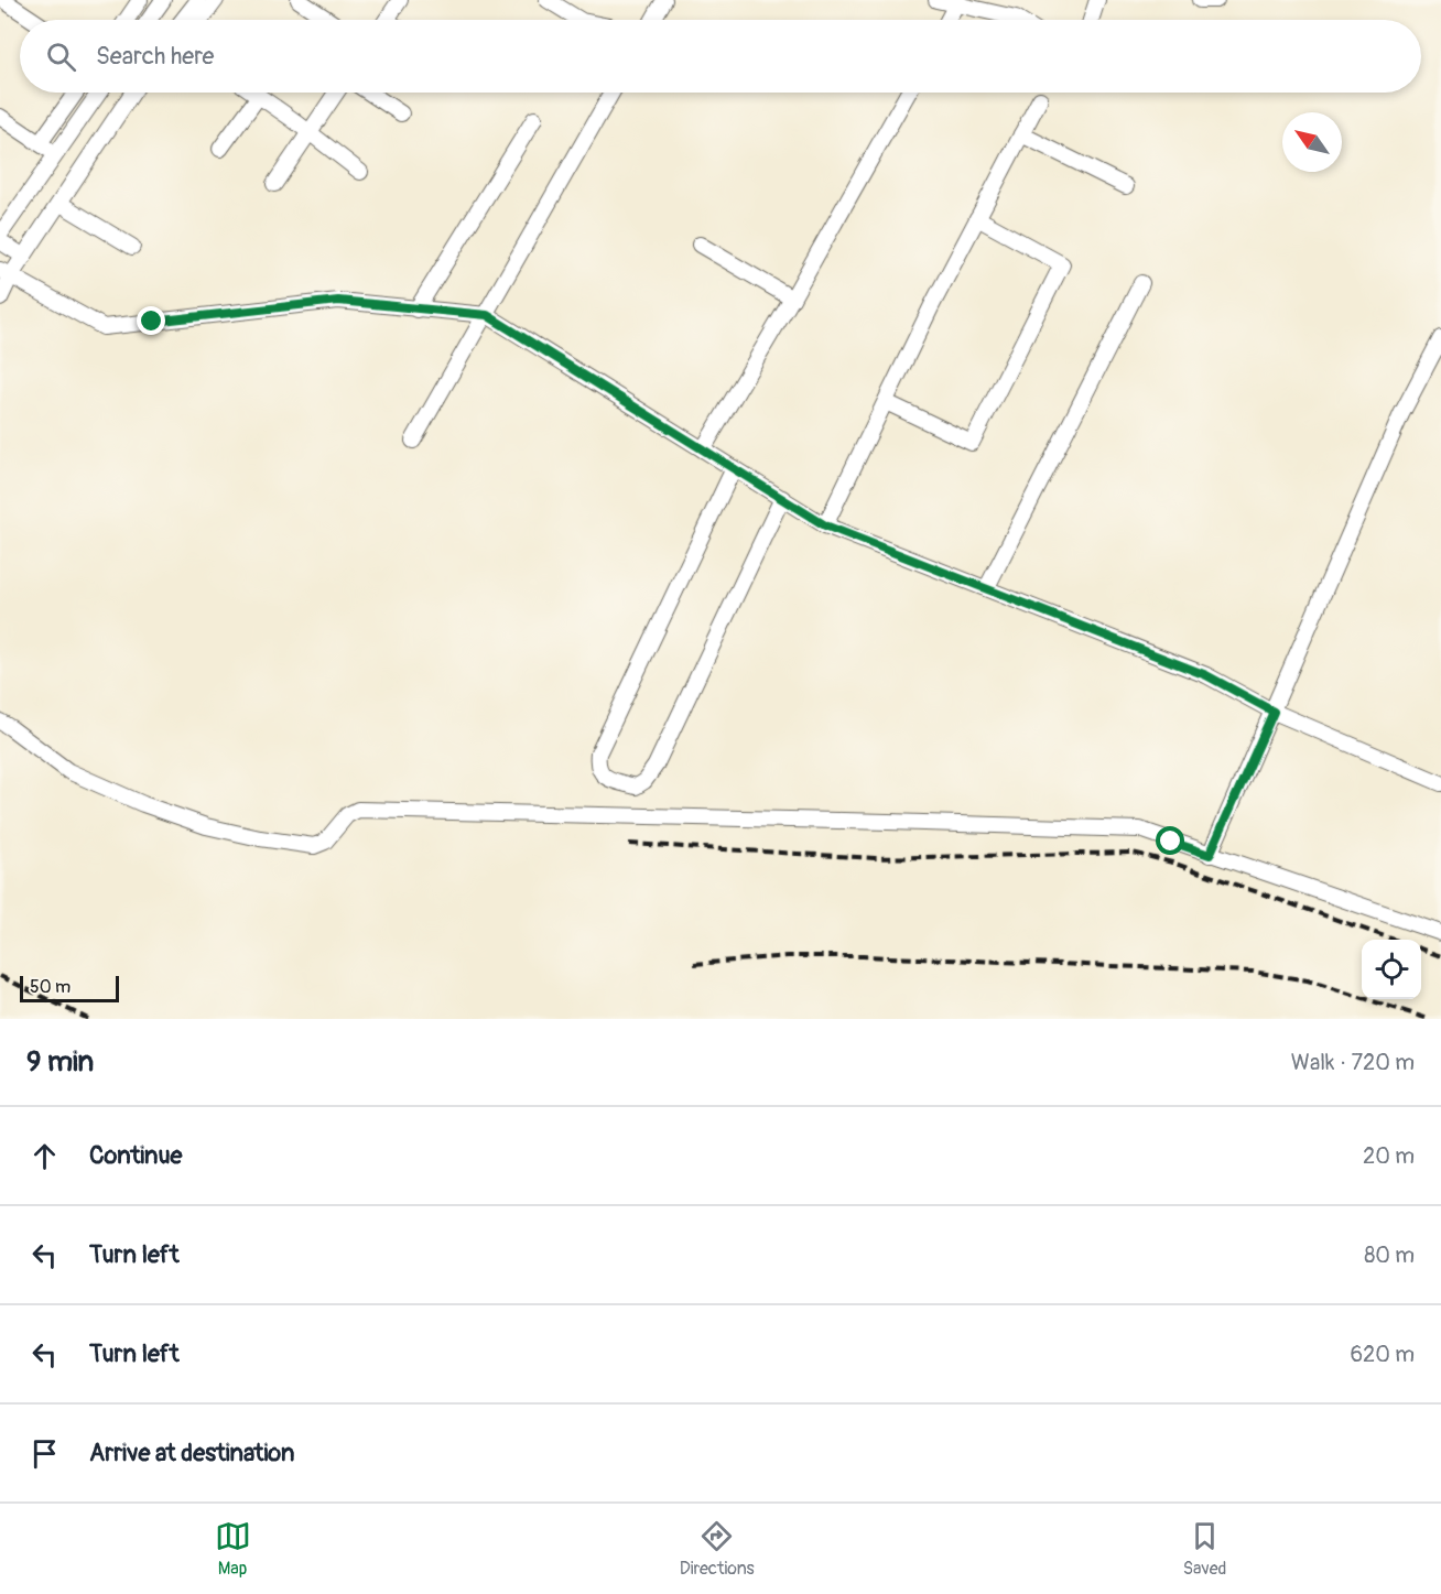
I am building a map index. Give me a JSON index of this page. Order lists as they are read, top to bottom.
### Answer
{
  "scale_bar": "50 m",
  "north": "top left",
  "page": {
    "search": "Search here",
    "scale": "50 m",
    "heading": ["9 min", "Walk · 720 m"],
    "list": [
      ["Continue", "20 m"],
      ["Turn left", "80 m"],
      ["Turn left", "620 m"],
      "Arrive at destination"
    ],
    "nav": ["Map", "Directions", "Saved"]
  }
}
